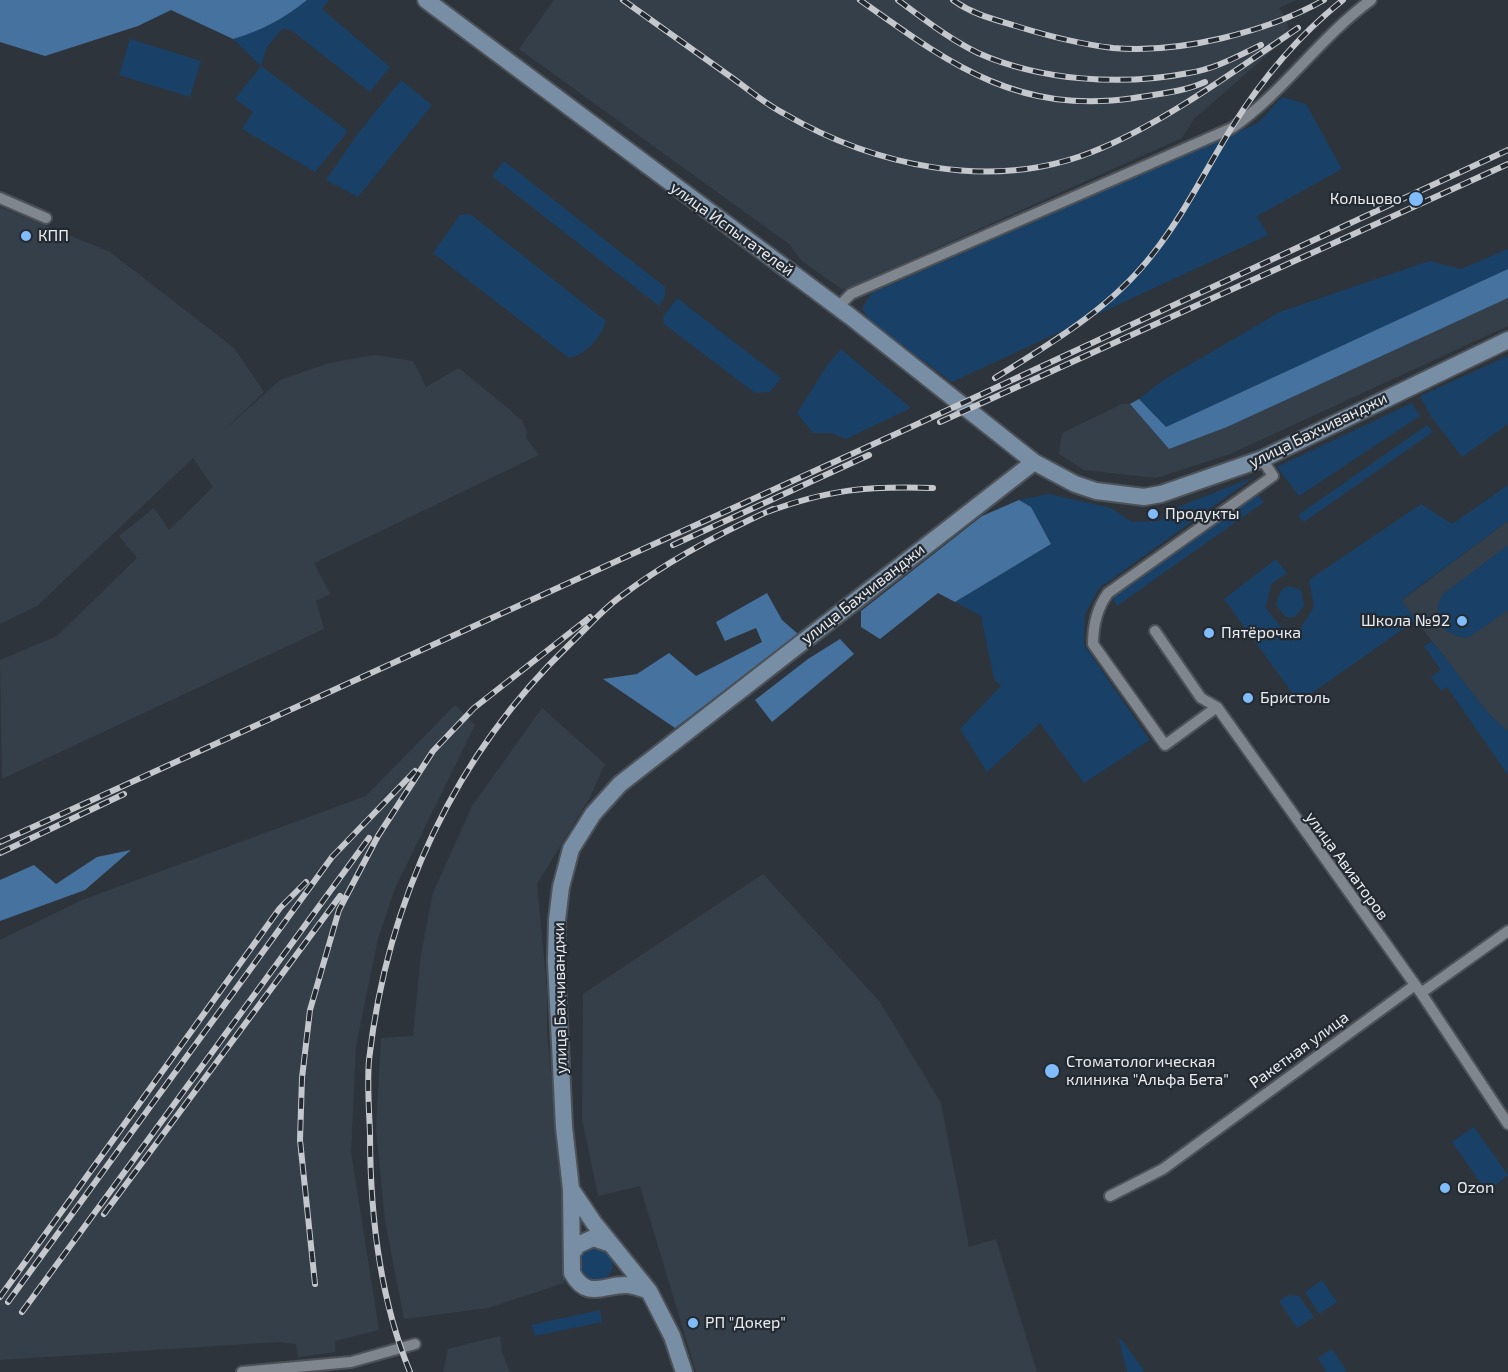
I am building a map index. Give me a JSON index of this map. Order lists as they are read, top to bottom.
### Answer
{
  "streets": {
    "main road": ["улица Испытателей", "улица Бахчиванджи"],
    "street": ["улица Авиаторов", "Ракетная улица"]
  },
  "crossings": [
    ["улица Испытателей", "улица Бахчиванджи"],
    ["улица Авиаторов", "Ракетная улица"]
  ],
  "places": [
    "Кольцово",
    "КПП",
    "Продукты",
    "Школа №92",
    "Пятёрочка",
    "Бристоль",
    "Стоматологическая клиника \"Альфа Бета\"",
    "Ozon",
    "РП \"Докер\""
  ]
}
